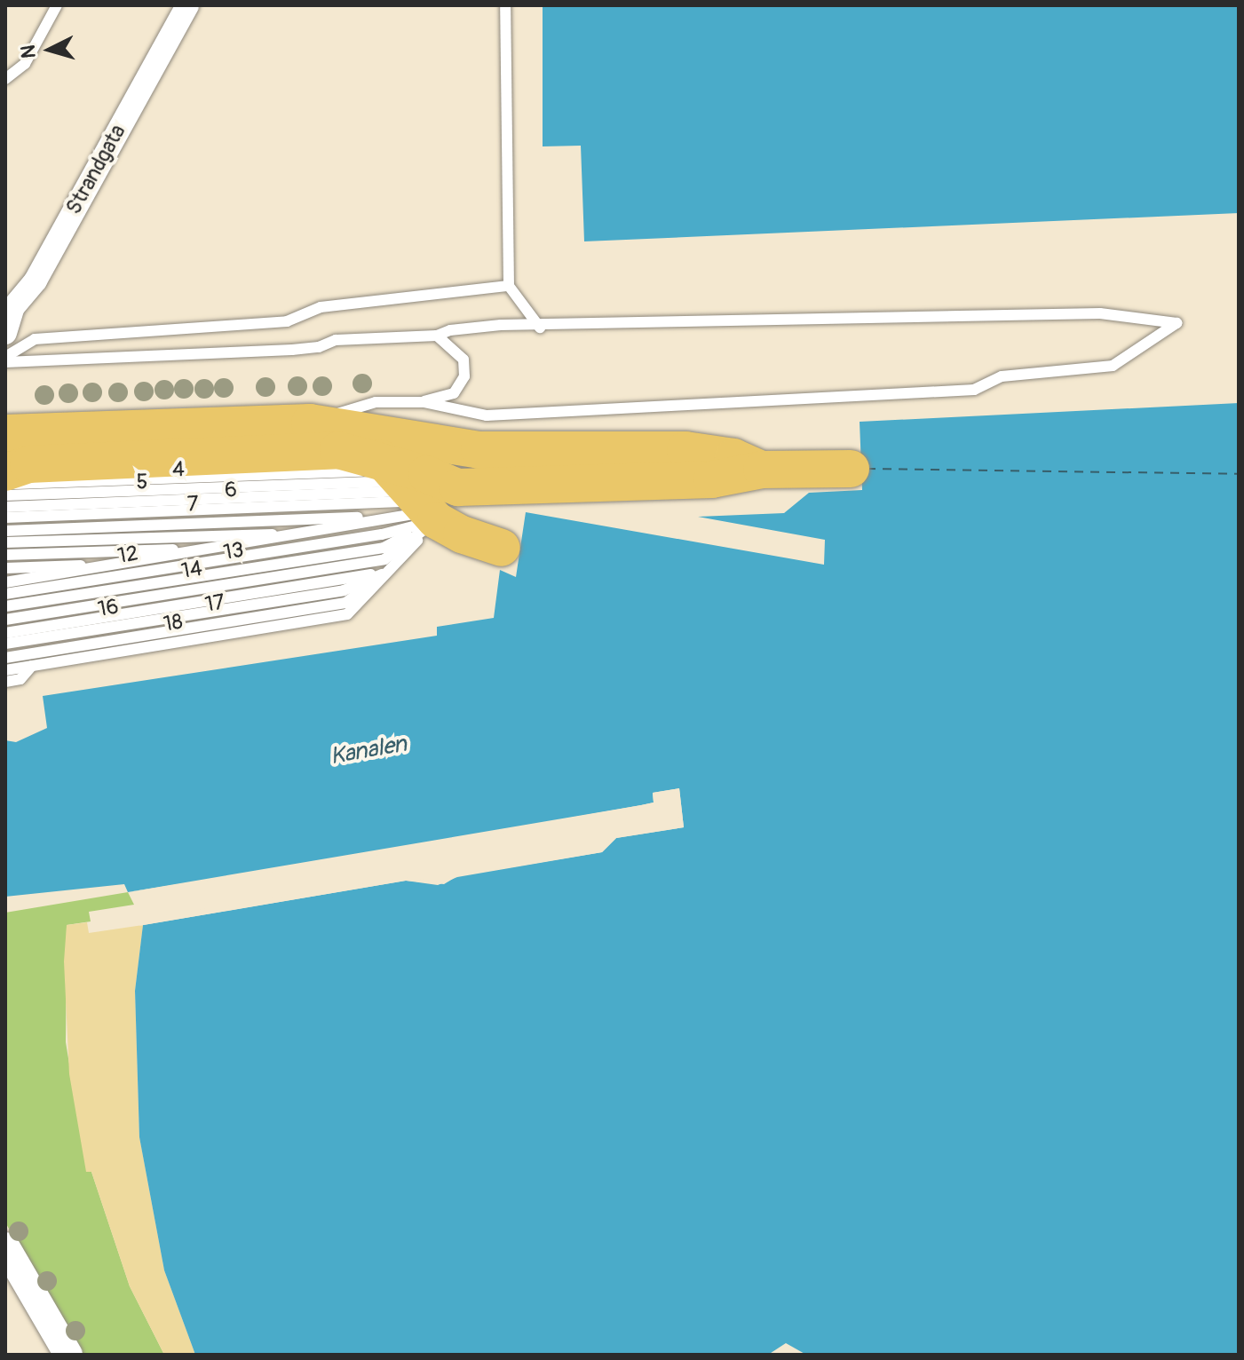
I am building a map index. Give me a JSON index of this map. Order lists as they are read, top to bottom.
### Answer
{
  "streets": {
    "street": ["Strandgata"],
    "lane": [
      "4",
      "5",
      "6",
      "7",
      "13",
      "12",
      "14",
      "17",
      "16",
      "18"
    ]
  },
  "crossings": [
    ["4", "5"],
    ["4", "6"],
    ["4", "7"],
    ["4", "12"],
    ["5", "6"],
    ["5", "7"],
    ["5", "12"],
    ["6", "7"],
    ["6", "12"],
    ["7", "12"],
    ["13", "14"],
    ["17", "16"],
    ["17", "18"],
    ["16", "18"]
  ],
  "water": ["Kanalen"],
  "north": "left"
}
